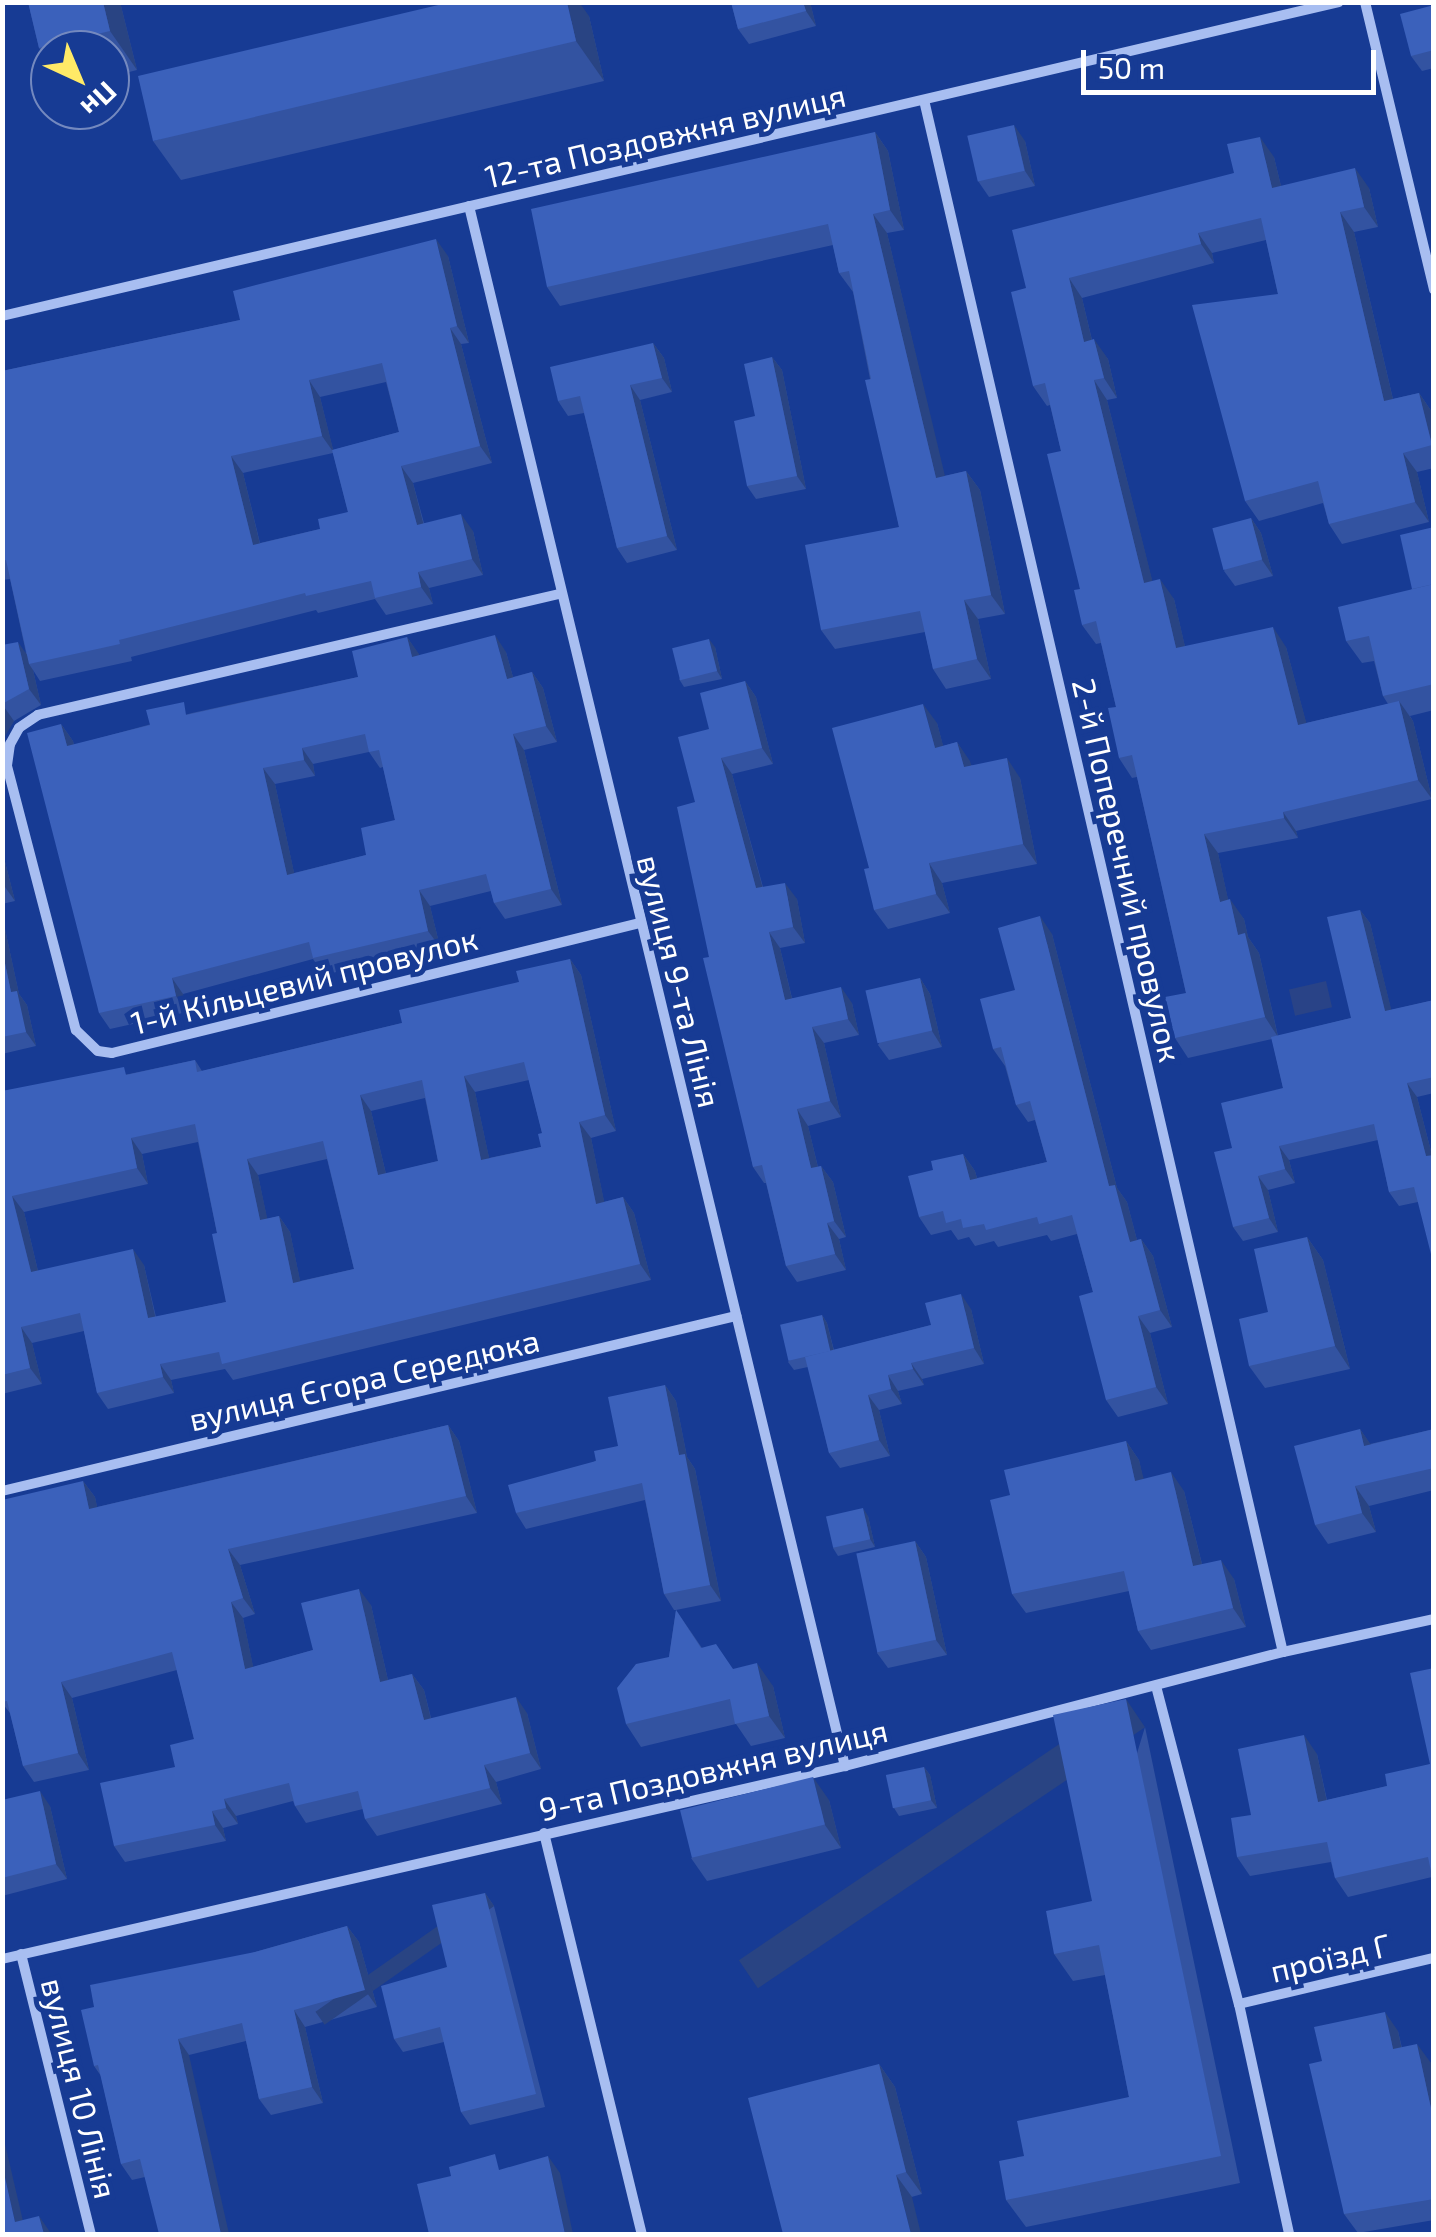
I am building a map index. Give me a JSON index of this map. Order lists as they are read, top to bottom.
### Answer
{
  "streets": {
    "street": [
      "12-та Поздовжня вулиця",
      "2-й Поперечний провулок",
      "1-й Кільцевий провулок",
      "вулиця 9-та Лінія",
      "вулиця Єгора Середюка",
      "9-та Поздовжня вулиця",
      "проїзд Г",
      "вулиця 10 Лінія"
    ]
  },
  "crossings": [
    ["12-та Поздовжня вулиця", "2-й Поперечний провулок"],
    ["12-та Поздовжня вулиця", "вулиця 9-та Лінія"],
    ["2-й Поперечний провулок", "9-та Поздовжня вулиця"],
    ["1-й Кільцевий провулок", "вулиця 9-та Лінія"],
    ["вулиця 9-та Лінія", "вулиця Єгора Середюка"],
    ["вулиця 9-та Лінія", "9-та Поздовжня вулиця"],
    ["9-та Поздовжня вулиця", "вулиця 10 Лінія"]
  ],
  "scale_bar": "50 m",
  "north": "bottom right"
}
